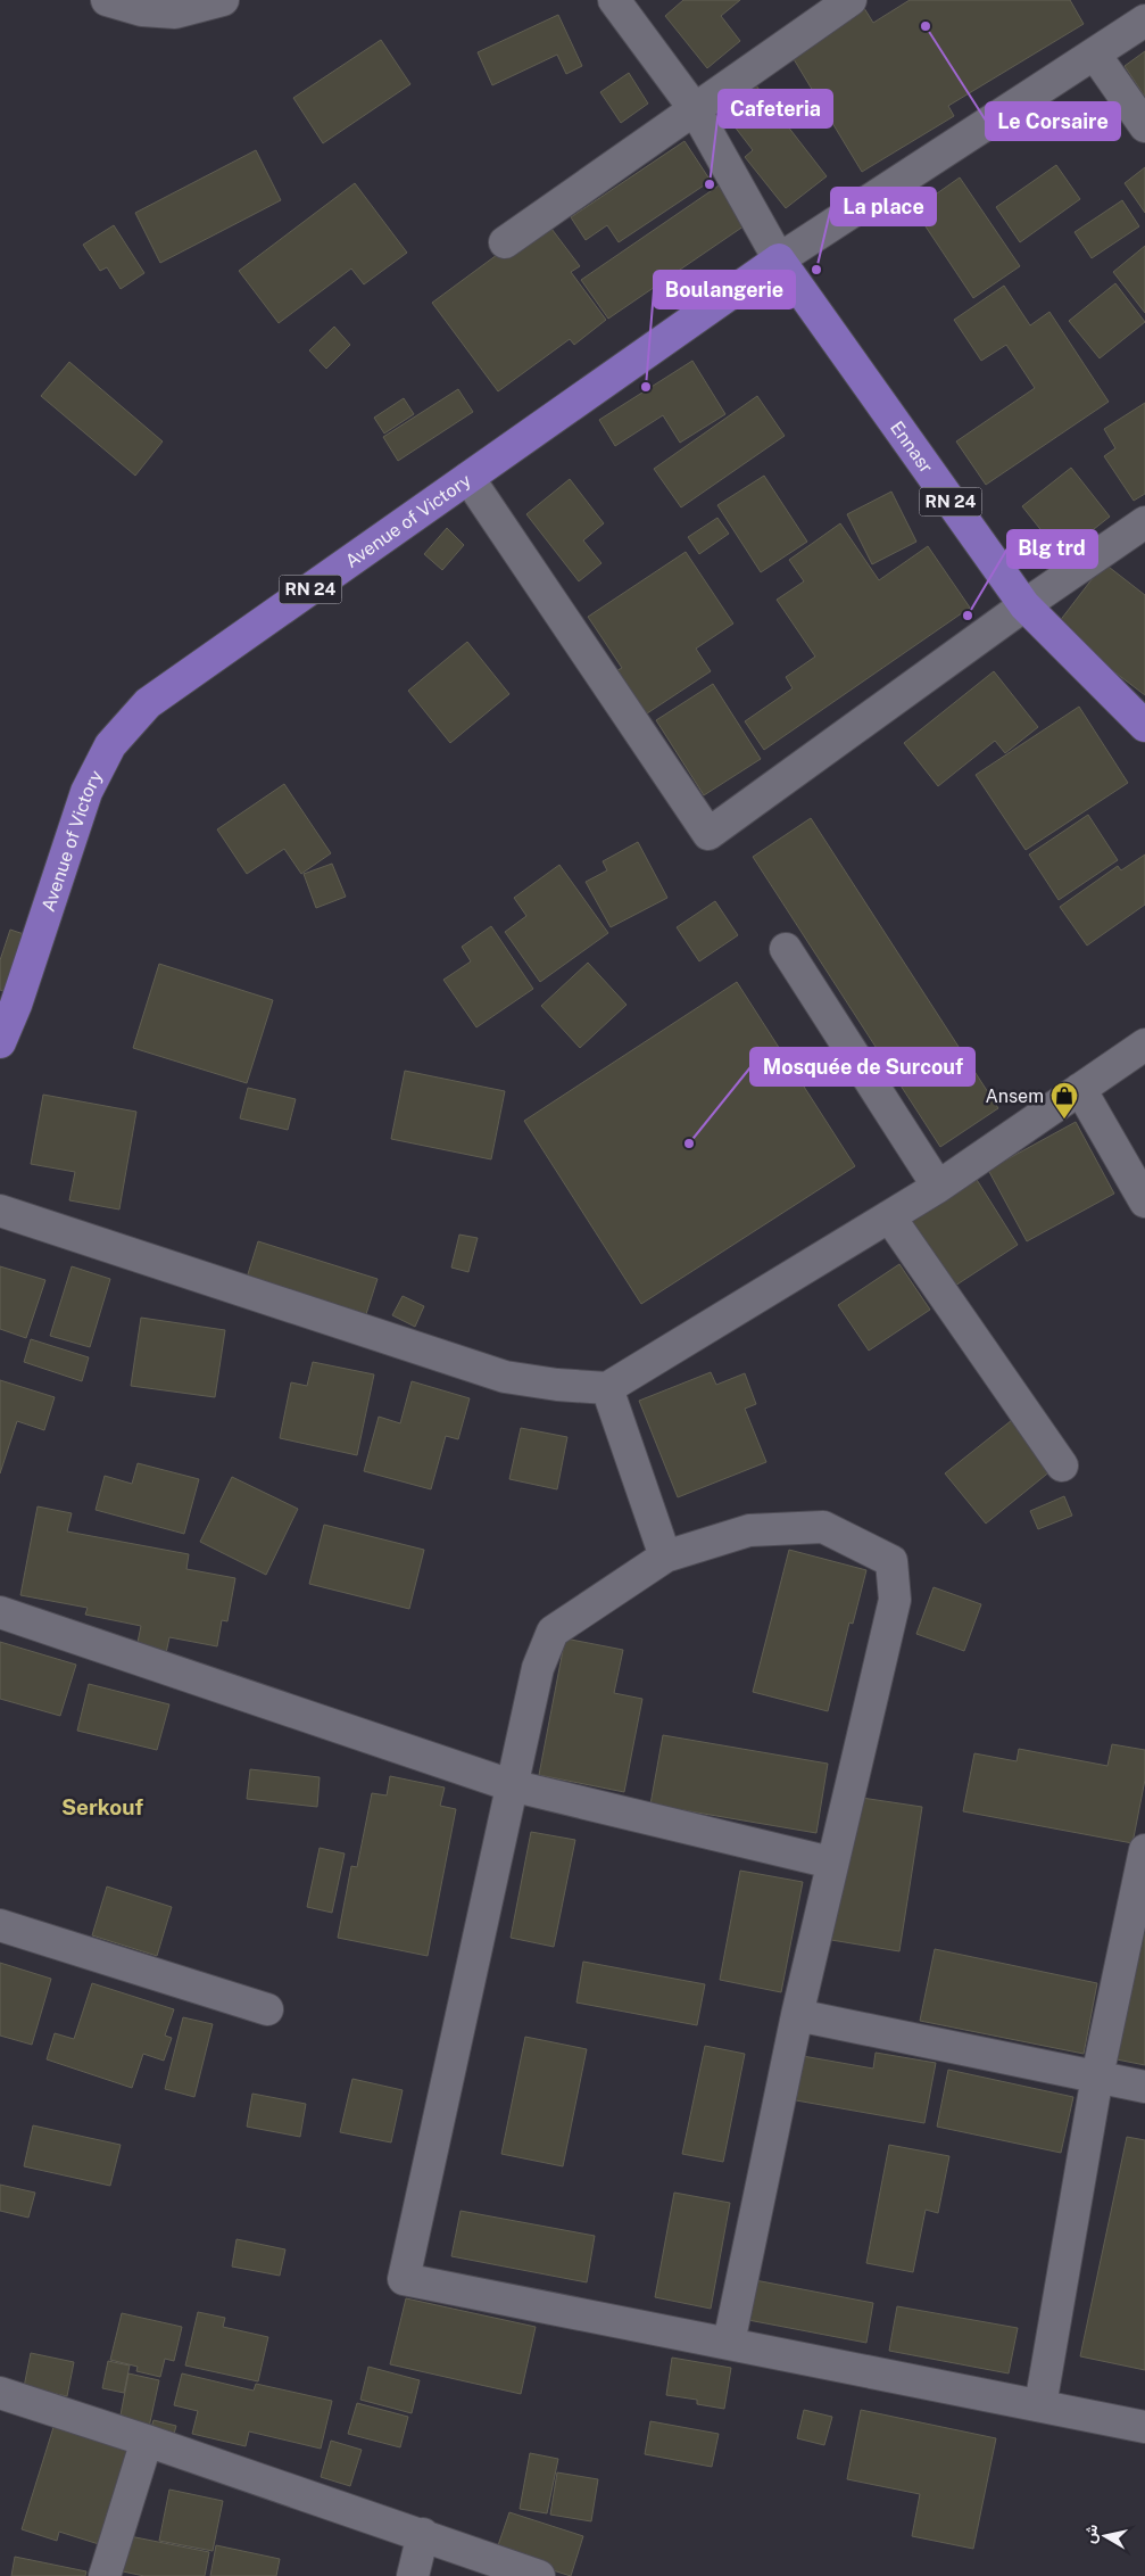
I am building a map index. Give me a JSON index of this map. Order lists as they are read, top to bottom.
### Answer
{
  "streets": {
    "main road": ["Ennasr", "RN 24", "Avenue of Victory"]
  },
  "crossings": [
    ["Ennasr", "Avenue of Victory"]
  ],
  "districts": ["Serkouf"],
  "places": {
    "other": [
      "Le Corsaire",
      "Cafeteria",
      "La place",
      "Boulangerie",
      "Blg trd",
      "Mosquée de Surcouf"
    ],
    "shop": ["Ansem"]
  },
  "north": "left"
}
